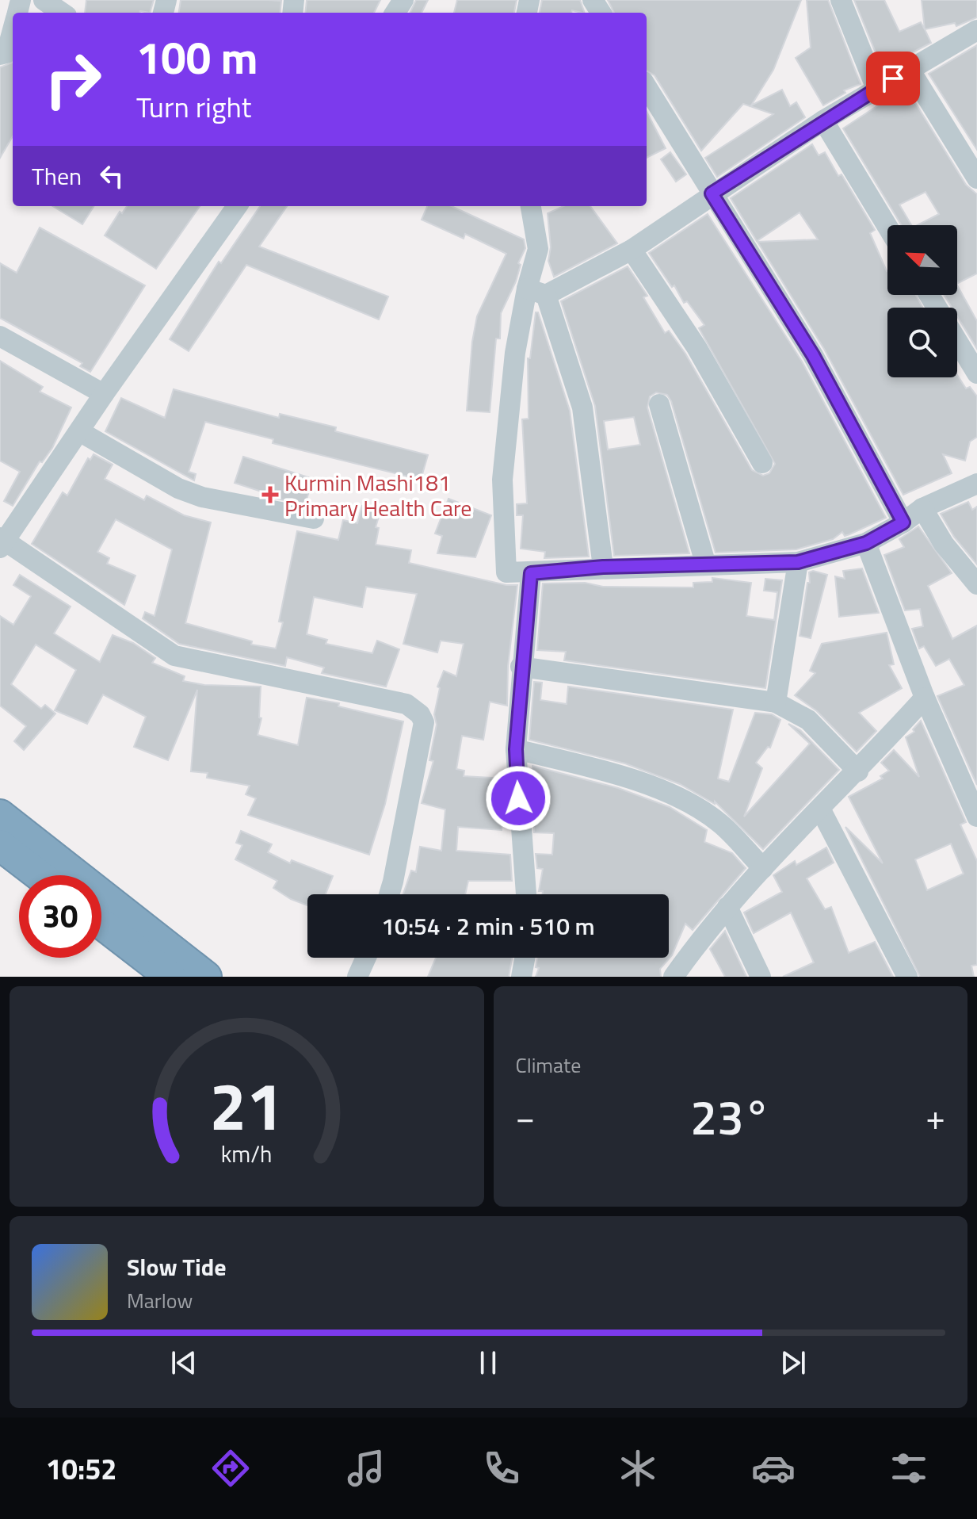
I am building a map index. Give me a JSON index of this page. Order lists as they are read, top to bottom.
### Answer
{
  "places": {
    "health": ["Kurmin Mashi181 Primary Health Care"]
  },
  "north": "top left",
  "page": {
    "turn": ["100 m", "Turn right"],
    "then": "Then",
    "limit": "30",
    "trip": "10:54 · 2 min · 510 m",
    "tile": "Climate",
    "heat": ["−", "23°", "+"],
    "song": ["Slow Tide", "Marlow"],
    "tabs": "10:52",
    "gauge": ["21", "km/h"]
  }
}
